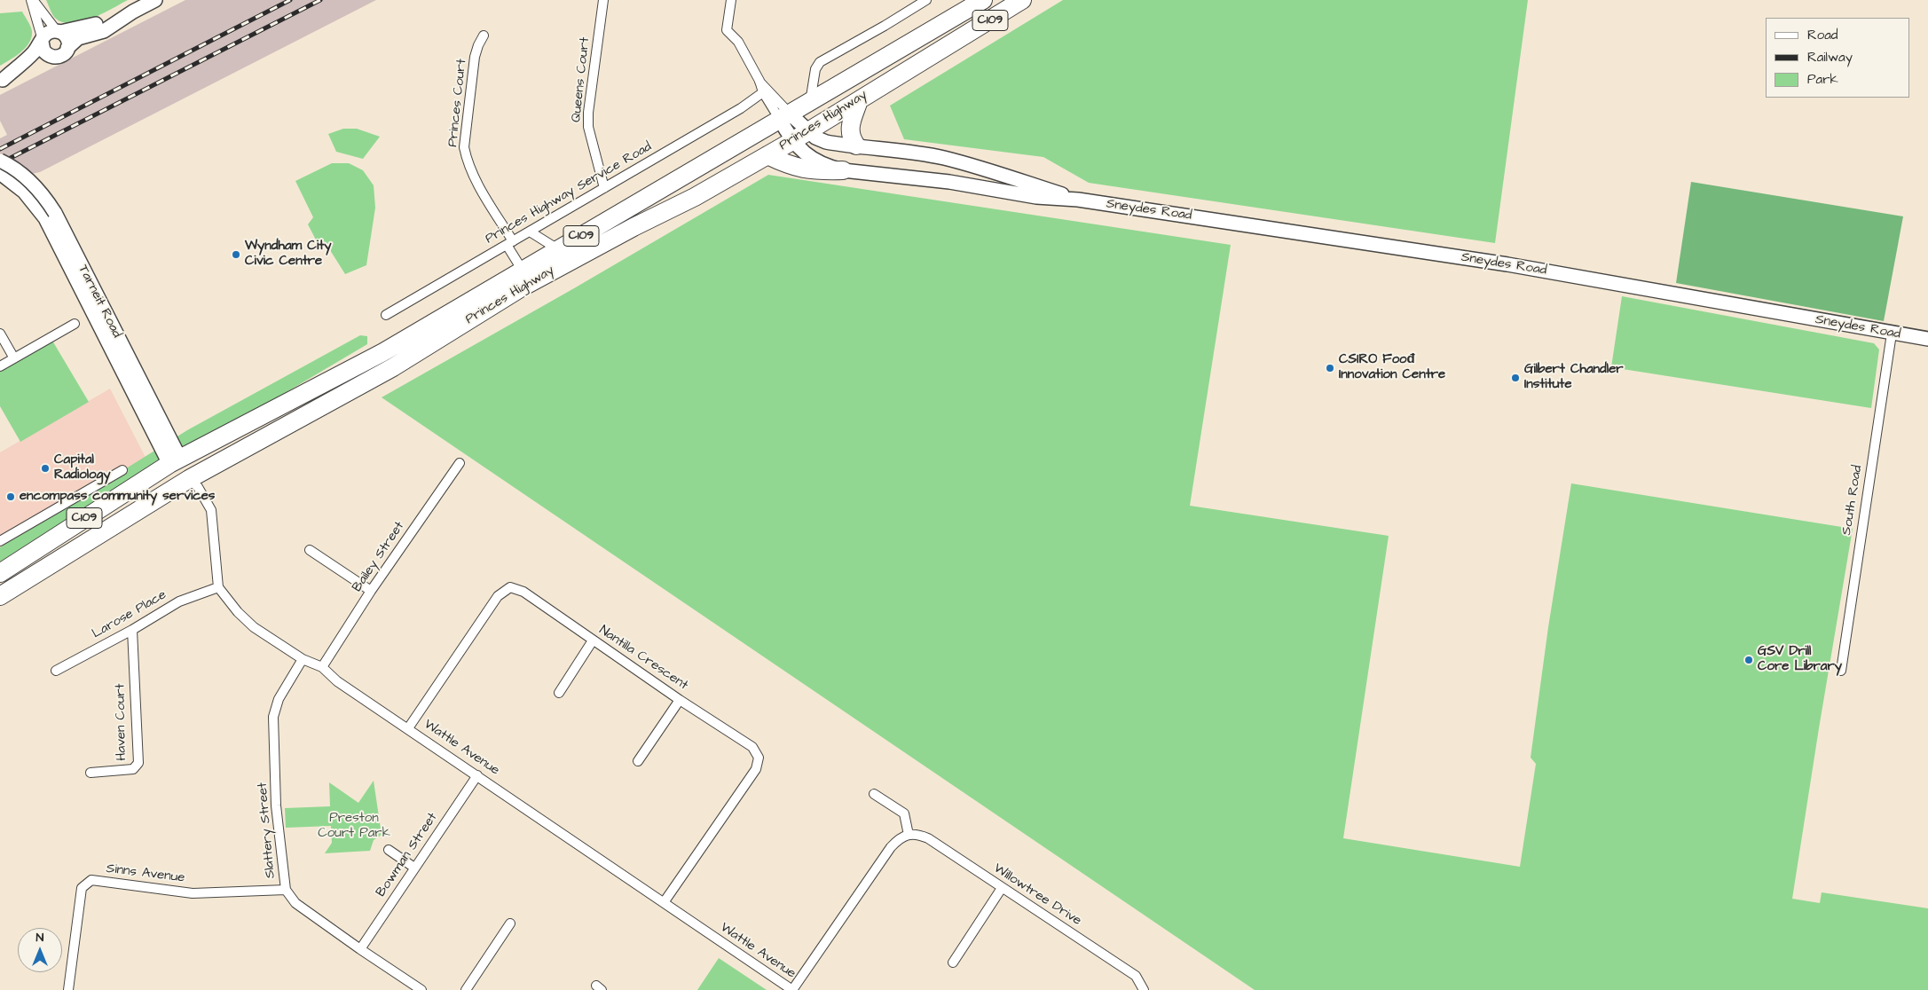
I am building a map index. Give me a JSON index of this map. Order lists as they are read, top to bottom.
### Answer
{
  "streets": {
    "highway": ["C109", "Princes Highway"],
    "main road": ["Sneydes Road", "Tarneit Road"],
    "street": [
      "Queens Court",
      "Princes Court",
      "Princes Highway Service Road",
      "South Road",
      "Bailey Street",
      "Larose Place",
      "Nantilla Crescent",
      "Haven Court",
      "Wattle Avenue",
      "Slattery Street",
      "Bowman Street",
      "Sinns Avenue",
      "Willowtree Drive"
    ]
  },
  "crossings": [
    ["Queens Court", "Princes Highway Service Road"],
    ["Princes Court", "Princes Highway"],
    ["Princes Court", "Princes Highway Service Road"],
    ["Princes Highway", "Princes Highway Service Road"],
    ["Princes Highway", "Sneydes Road"],
    ["Princes Highway", "Tarneit Road"],
    ["Sneydes Road", "South Road"],
    ["Bailey Street", "Wattle Avenue"],
    ["Larose Place", "Haven Court"],
    ["Larose Place", "Wattle Avenue"],
    ["Nantilla Crescent", "Wattle Avenue"],
    ["Wattle Avenue", "Slattery Street"],
    ["Wattle Avenue", "Bowman Street"],
    ["Slattery Street", "Bowman Street"],
    ["Slattery Street", "Sinns Avenue"]
  ],
  "parks": ["Preston Court Park"],
  "places": [
    "Wyndham City Civic Centre",
    "CSIRO Foođ Innovation Centre",
    "Gilbert Chandler Institute",
    "Capital Radiology",
    "encompass community services",
    "GSV Drill Core Library"
  ],
  "legend": ["Road", "Railway", "Park"],
  "north": "top"
}
